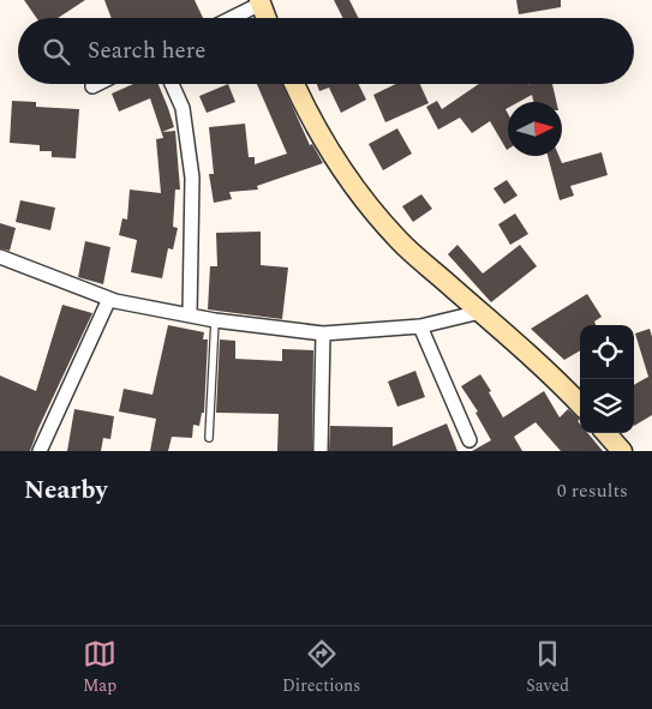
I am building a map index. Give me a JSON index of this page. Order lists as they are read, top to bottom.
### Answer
{
  "north": "right",
  "page": {
    "search": "Search here",
    "heading": ["Nearby", "0 results"],
    "nav": ["Map", "Directions", "Saved"]
  }
}
